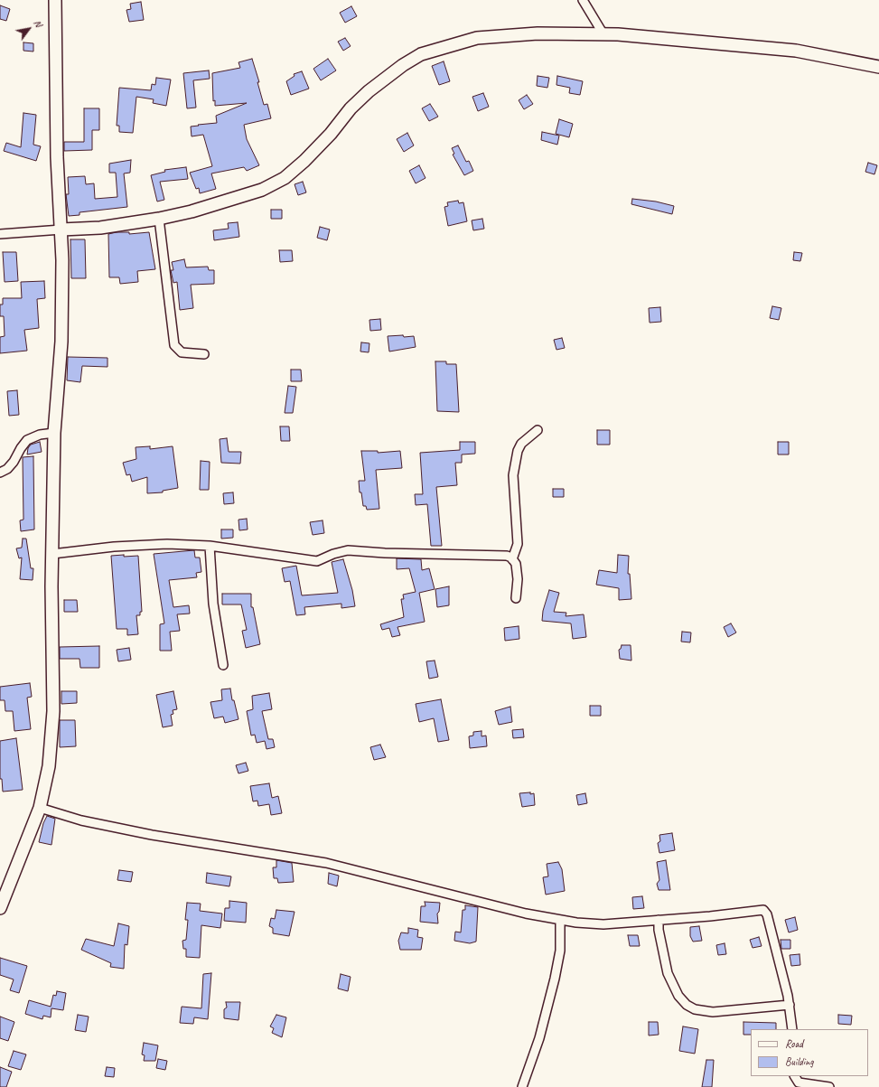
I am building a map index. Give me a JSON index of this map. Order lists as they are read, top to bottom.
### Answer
{
  "legend": ["Road", "Building"],
  "north": "top right"
}
